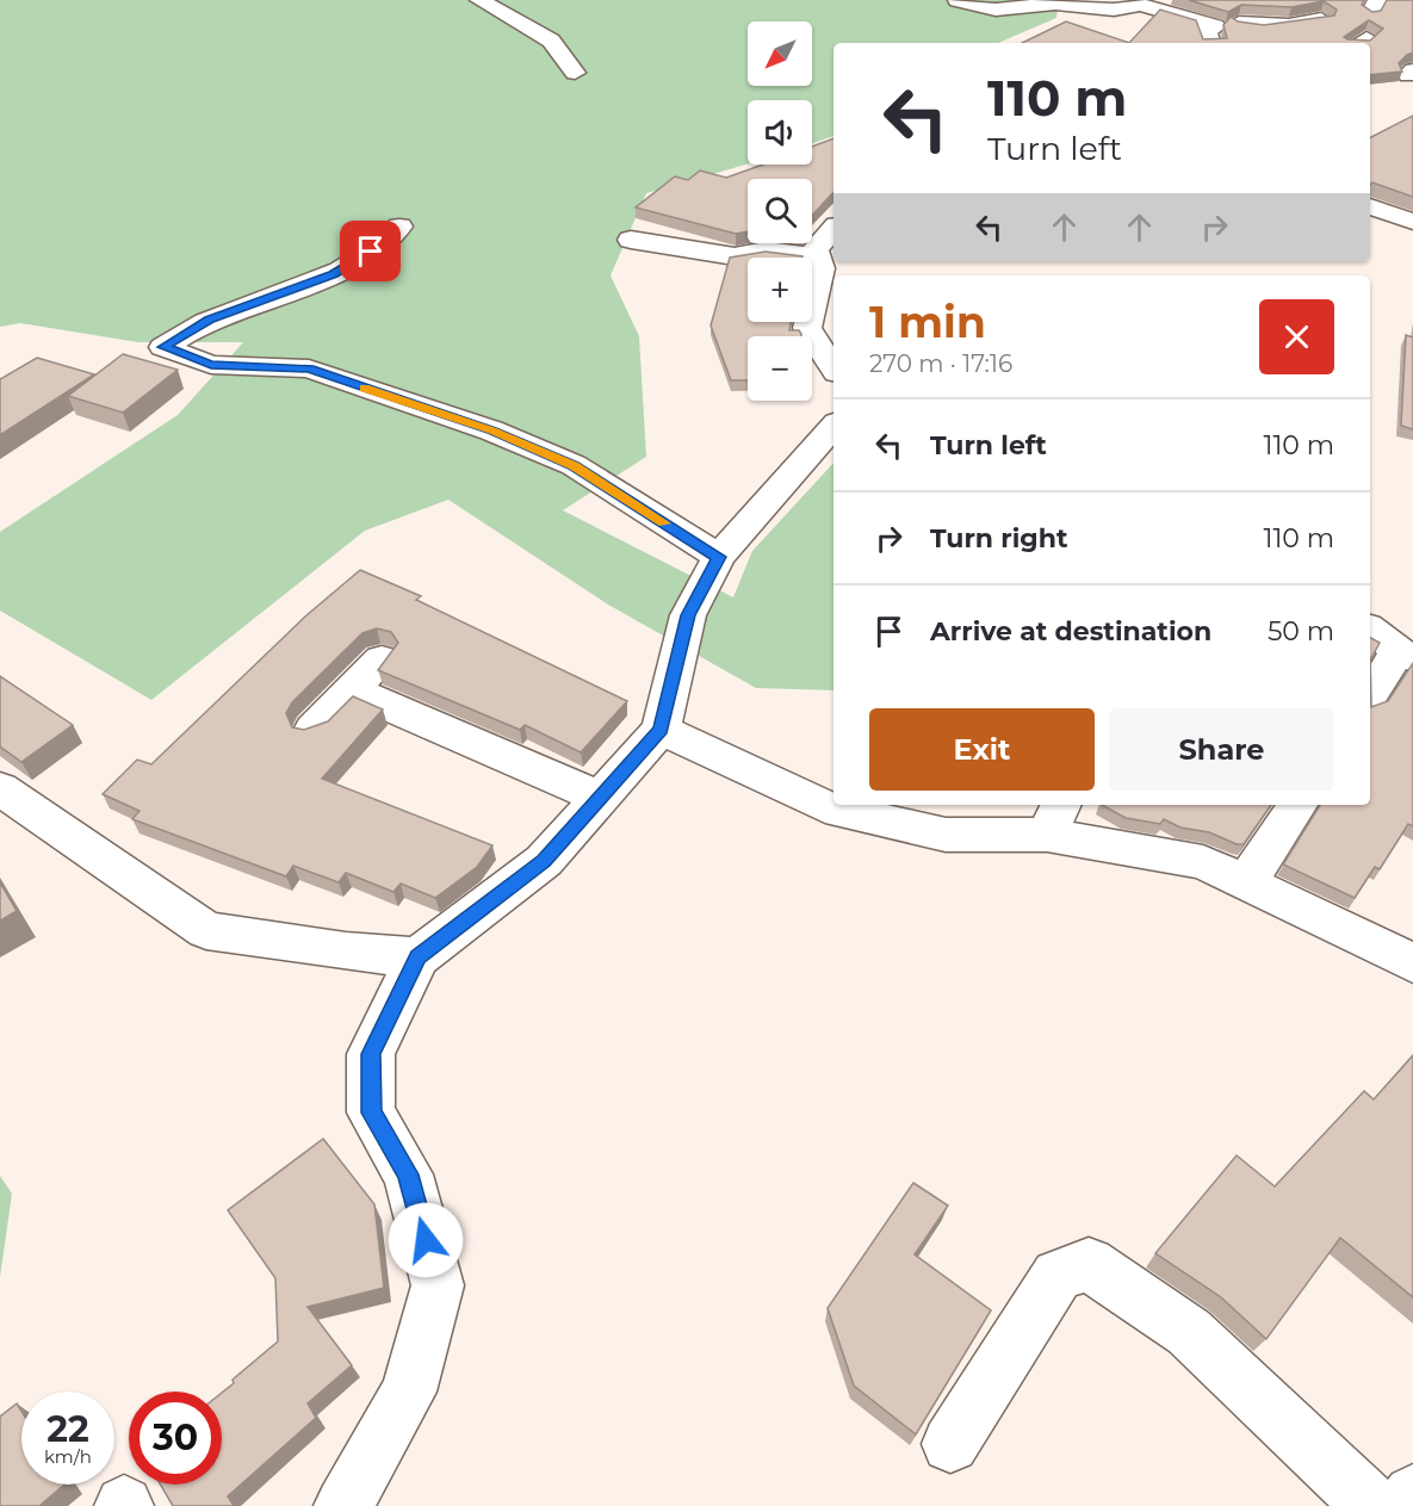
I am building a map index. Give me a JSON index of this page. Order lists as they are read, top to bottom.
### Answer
{
  "north": "bottom left",
  "page": {
    "map_buttons": ["+", "−"],
    "turn": ["110 m", "Turn left"],
    "heading": ["1 min", "270 m · 17:16"],
    "list": [
      {
        "name": "Turn left",
        "value": "110 m"
      },
      {
        "name": "Turn right",
        "value": "110 m"
      },
      {
        "name": "Arrive at destination",
        "value": "50 m"
      }
    ],
    "buttons": ["Exit", "Share"],
    "speed": "22 km/h",
    "limit": "30"
  }
}
